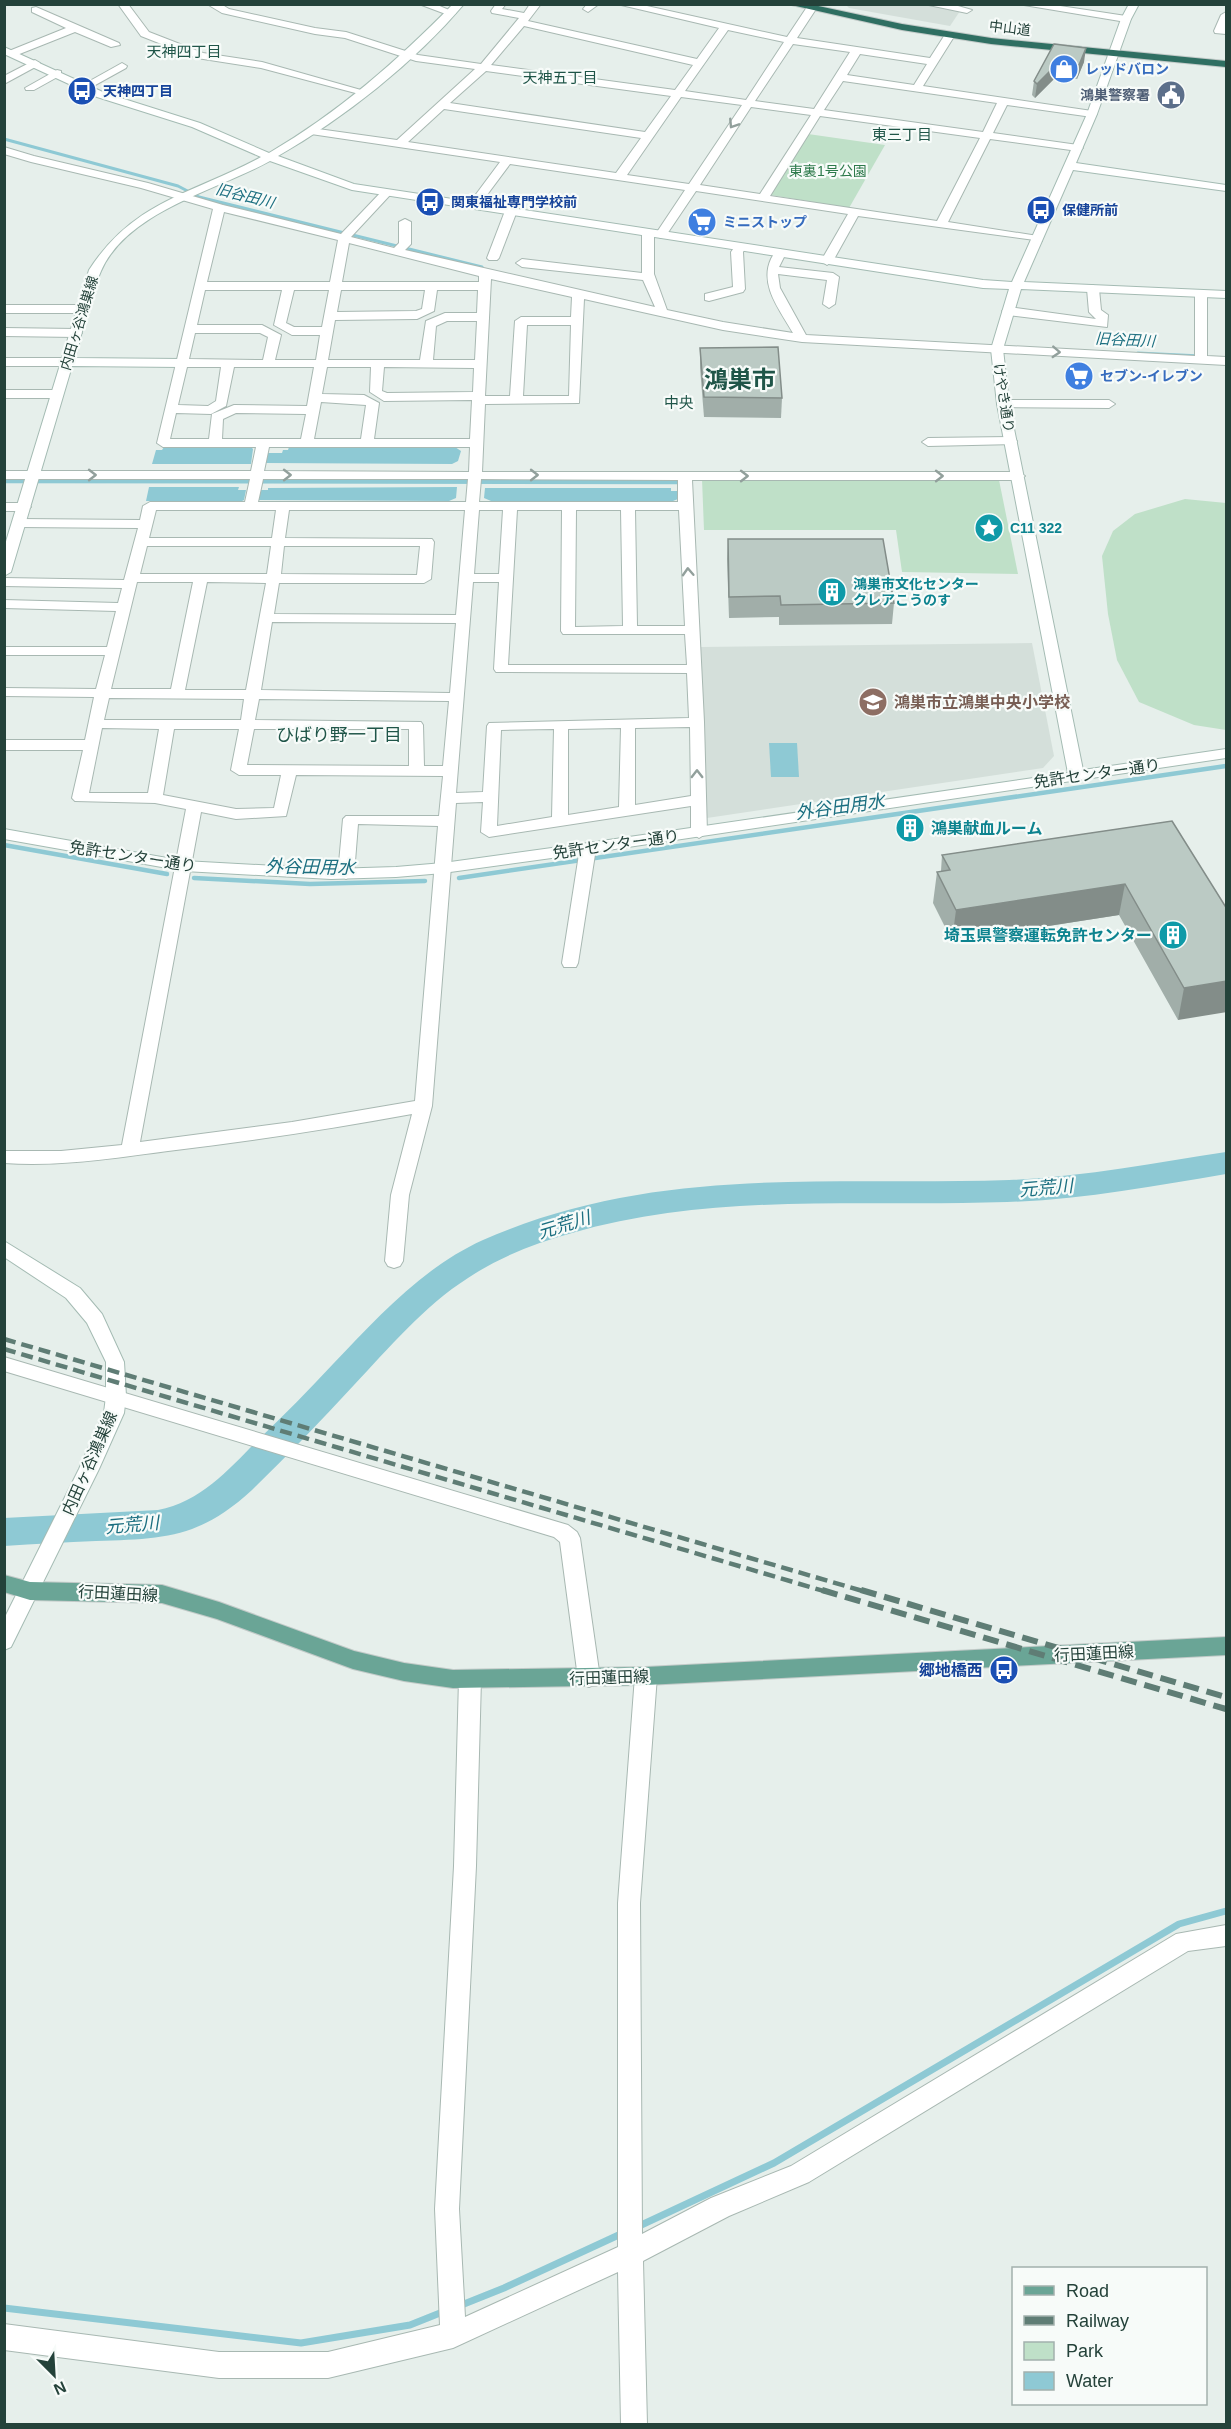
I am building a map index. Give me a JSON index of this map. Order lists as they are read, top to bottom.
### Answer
{
  "streets": {
    "highway": ["中山道"],
    "main road": ["行田蓮田線"],
    "street": ["内田ヶ谷鴻巣線", "けやき通り", "免許センター通り"]
  },
  "crossings": [
    ["中山道", "けやき通り"],
    ["内田ヶ谷鴻巣線", "行田蓮田線"],
    ["けやき通り", "免許センター通り"]
  ],
  "districts": [
    "天神四丁目",
    "天神五丁目",
    "東三丁目",
    "鴻巣市",
    "中央",
    "ひばり野一丁目"
  ],
  "water": ["旧谷田川", "外谷田用水", "元荒川"],
  "parks": ["東裏1号公園"],
  "places": {
    "shop": ["レッドバロン"],
    "bus stop": [
      "天神四丁目",
      "関東福祉専門学校前",
      "保健所前",
      "郷地橋西"
    ],
    "public building": ["鴻巣警察署"],
    "supermarket": ["ミニストップ", "セブン-イレブン"],
    "place": ["C11 322"],
    "building": ["鴻巣市文化センター クレアこうのす", "鴻巣献血ルーム", "埼玉県警察運転免許センター"],
    "school or university": ["鴻巣市立鴻巣中央小学校"]
  },
  "legend": [
    "Road",
    "Railway",
    "Park",
    "Water"
  ],
  "north": "bottom right"
}
